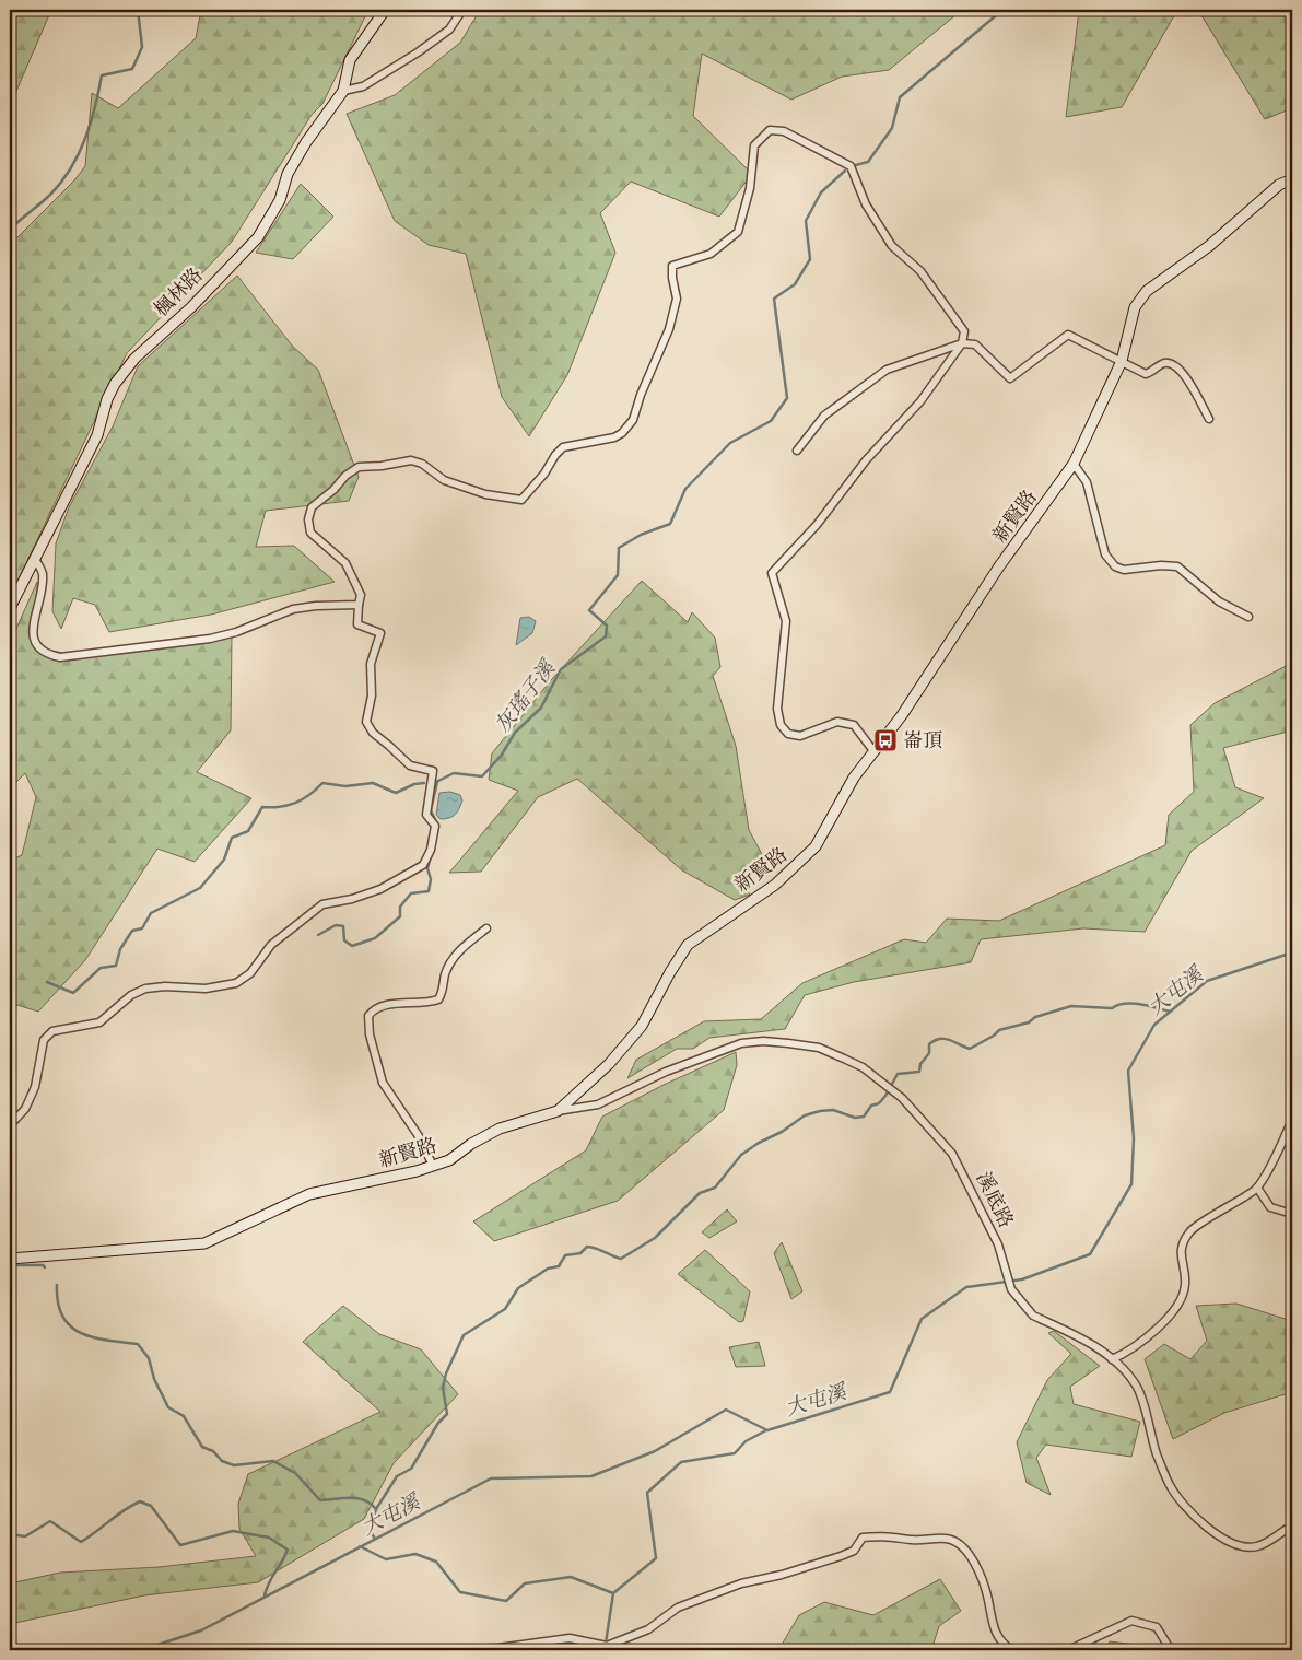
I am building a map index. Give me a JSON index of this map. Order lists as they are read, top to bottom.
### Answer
{
  "streets": {
    "street": ["楓林路", "新賢路", "溪底路"]
  },
  "crossings": [
    ["新賢路", "溪底路"]
  ],
  "water": ["灰瑤子溪", "大屯溪"],
  "places": {
    "bus stop": ["崙頂"]
  }
}
